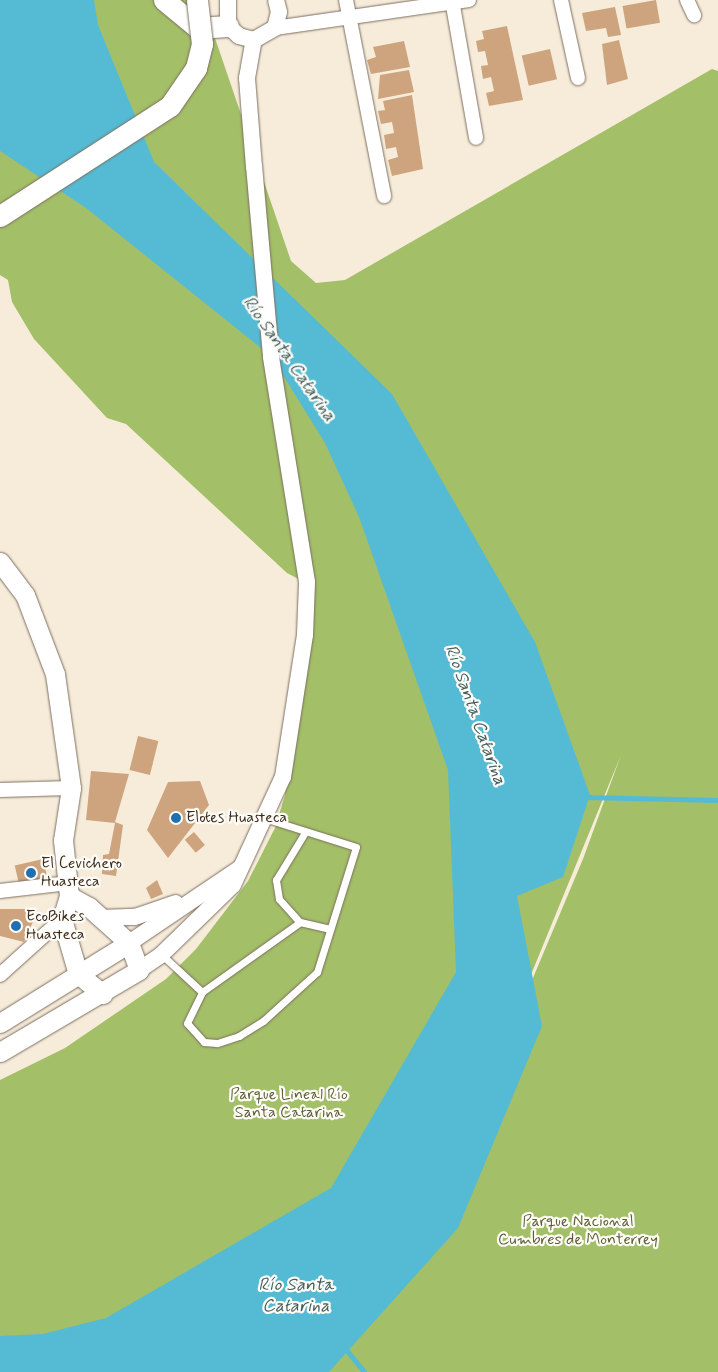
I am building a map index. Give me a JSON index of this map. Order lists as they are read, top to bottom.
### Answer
{
  "water": ["Río Santa Catarina"],
  "parks": ["Parque Lineal Río Santa Catarina", "Parque Nacional Cumbres de Monterrey"],
  "places": ["Elotes Huasteca", "El Cevichero Huasteca", "EcoBikes Huasteca"]
}
